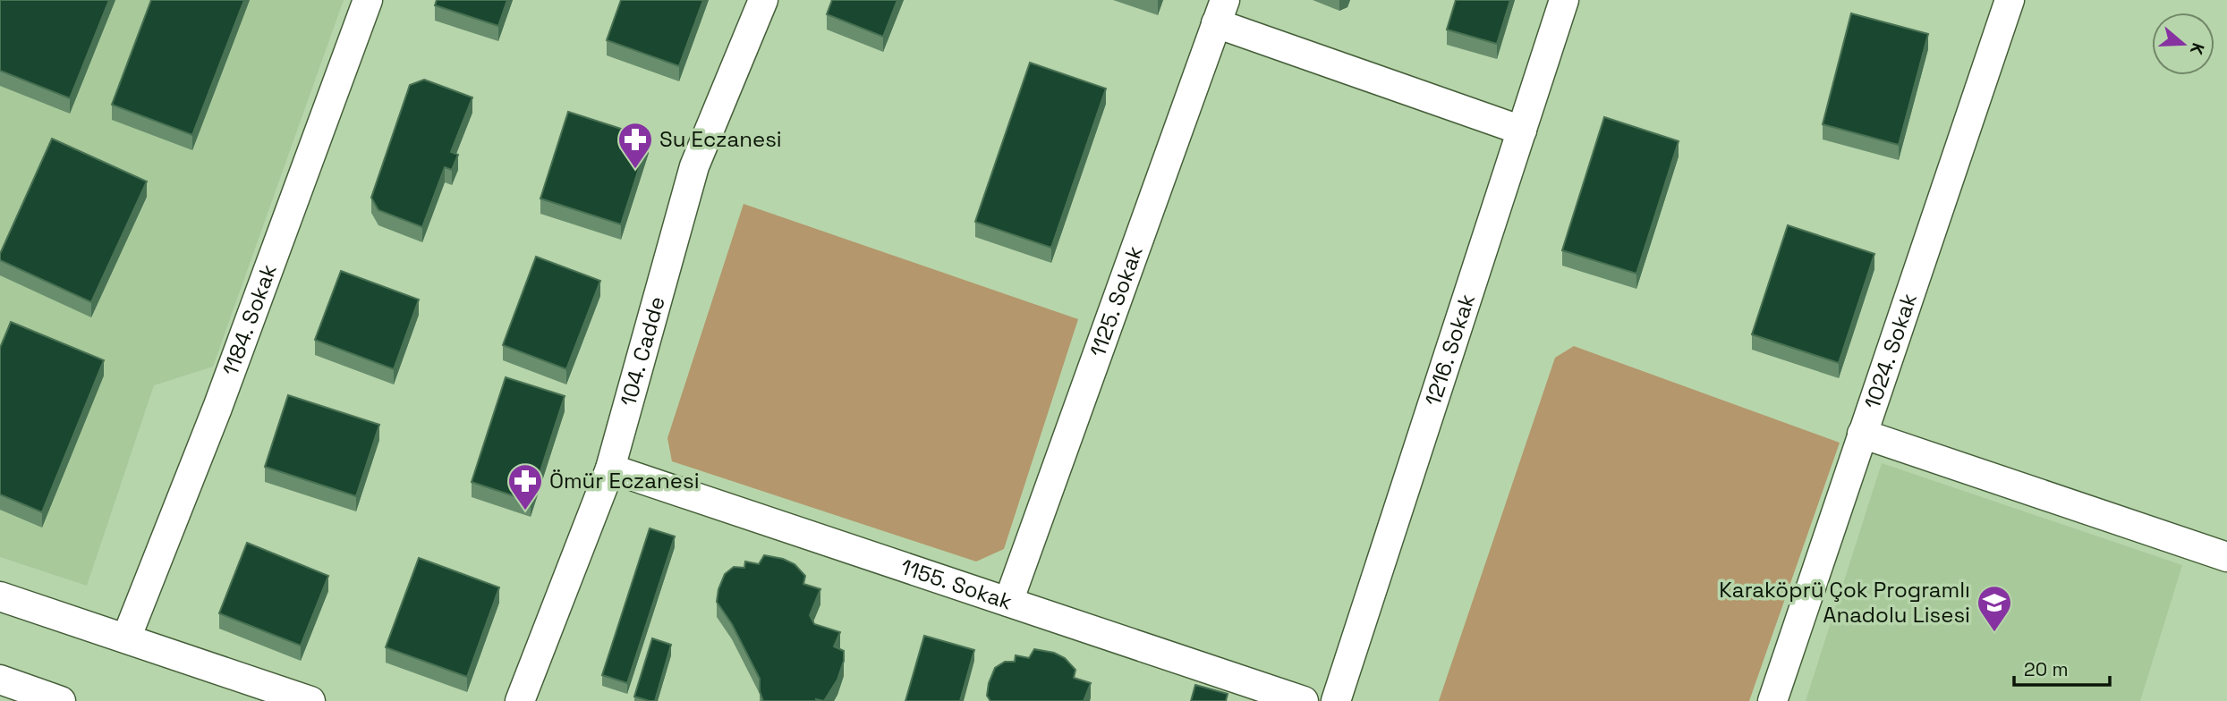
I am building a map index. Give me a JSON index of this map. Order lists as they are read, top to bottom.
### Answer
{
  "streets": {
    "street": [
      "1125. Sokak",
      "1184. Sokak",
      "104. Cadde",
      "1216. Sokak",
      "1024. Sokak",
      "1155. Sokak"
    ]
  },
  "crossings": [
    ["1125. Sokak", "1155. Sokak"],
    ["104. Cadde", "1155. Sokak"]
  ],
  "places": {
    "pharmacy": ["Su Eczanesi", "Ömür Eczanesi"],
    "school or university": ["Karaköprü Çok Programlı Anadolu Lisesi"]
  },
  "scale_bar": "20 m",
  "north": "right"
}
